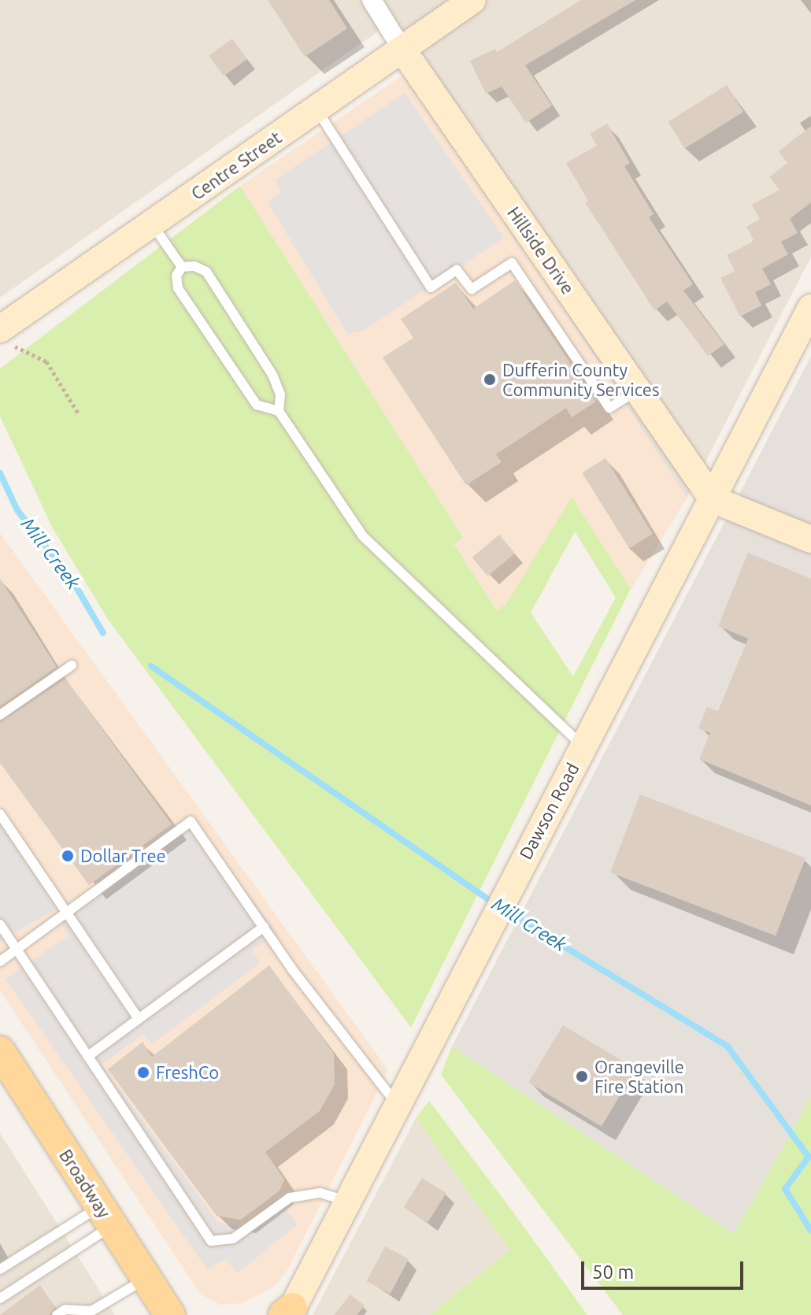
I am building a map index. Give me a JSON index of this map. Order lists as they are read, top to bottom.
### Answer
{
  "streets": {
    "main road": ["Broadway"],
    "street": ["Centre Street", "Hillside Drive", "Dawson Road"]
  },
  "crossings": [
    ["Centre Street", "Hillside Drive"],
    ["Hillside Drive", "Dawson Road"]
  ],
  "water": ["Mill Creek"],
  "places": [
    "Dufferin County Community Services",
    "Dollar Tree",
    "FreshCo",
    "Orangeville Fire Station"
  ],
  "scale_bar": "50 m"
}
